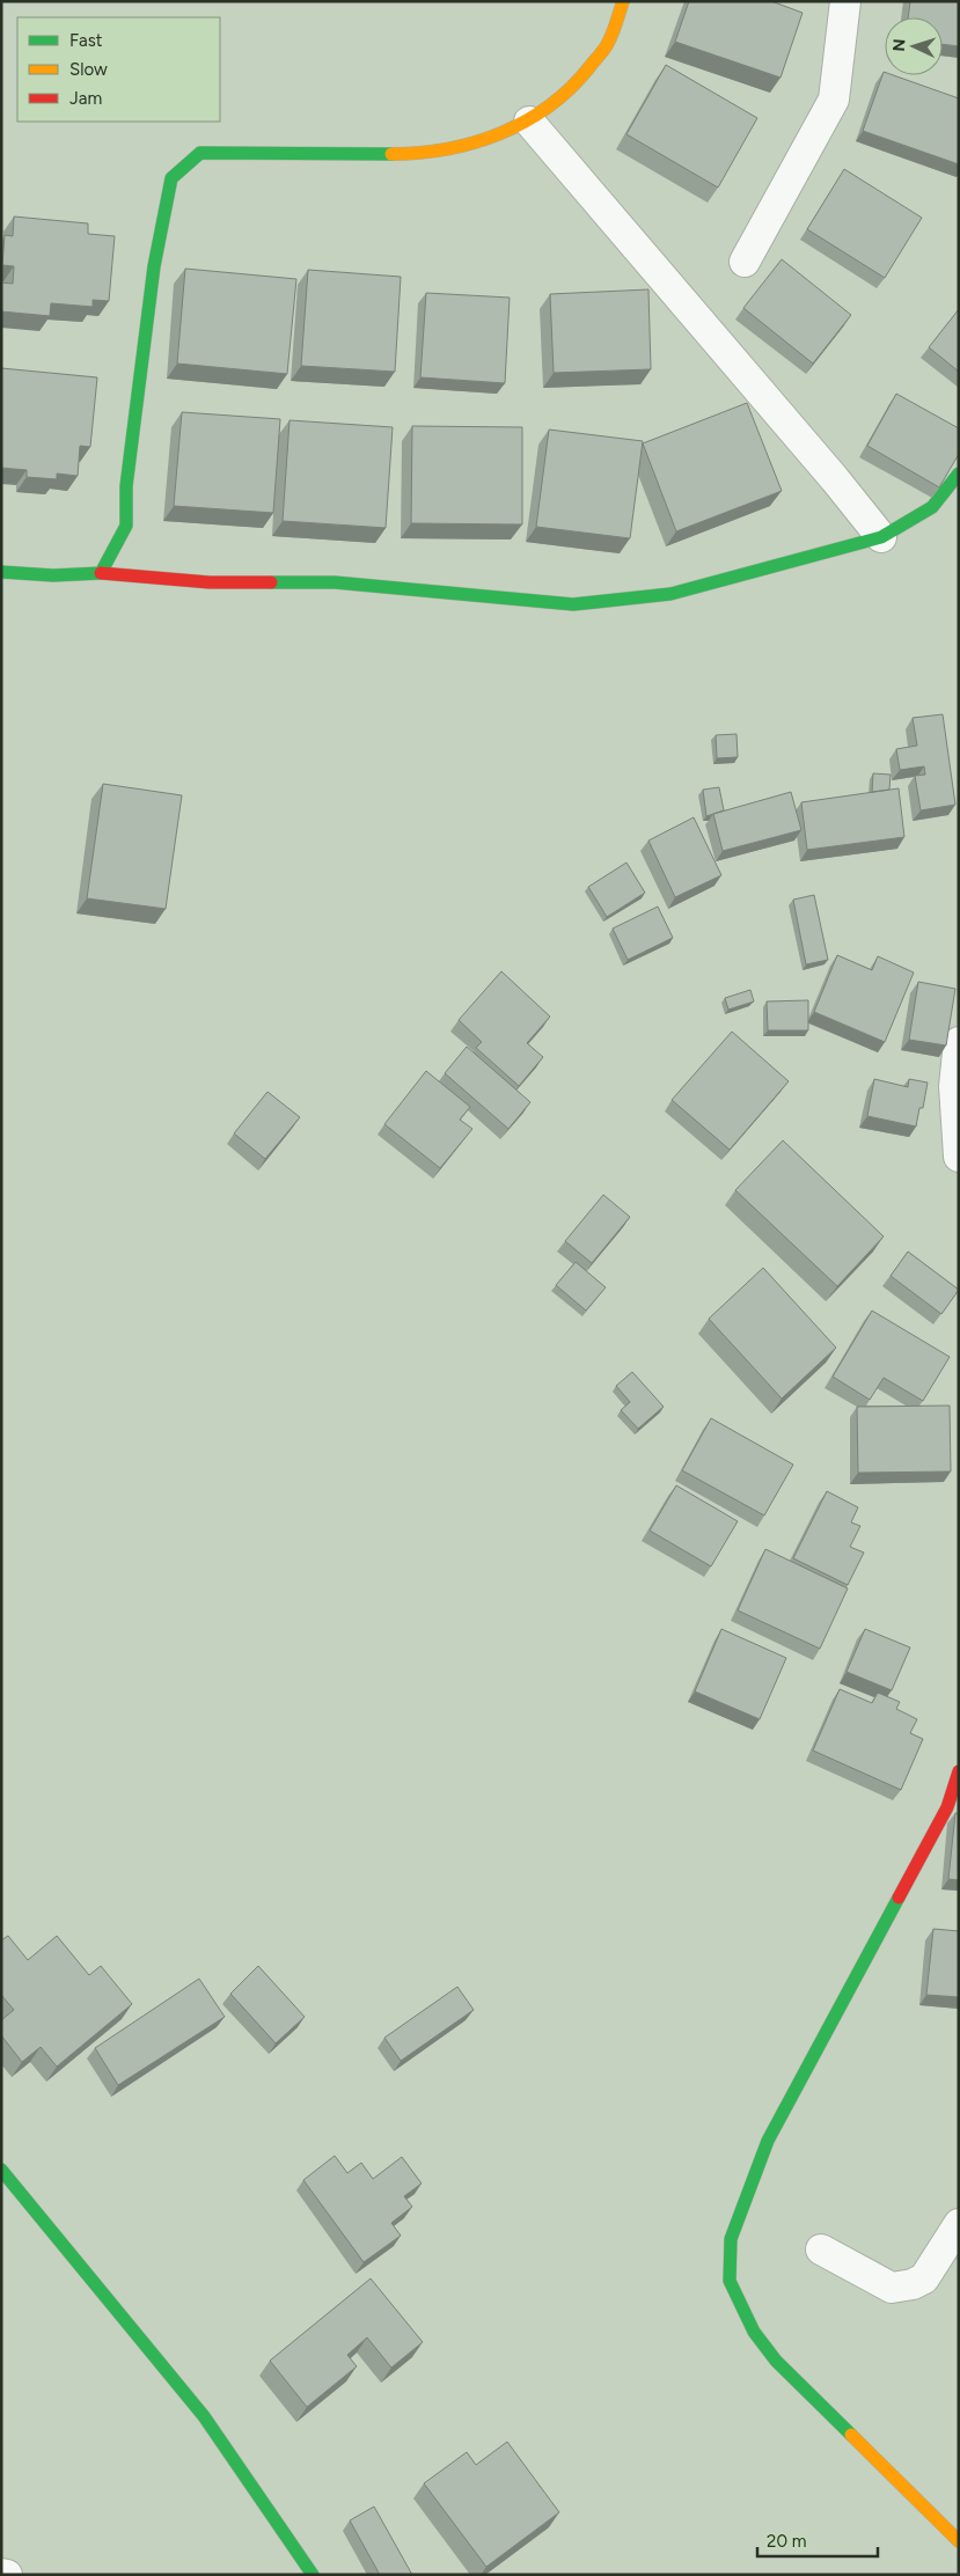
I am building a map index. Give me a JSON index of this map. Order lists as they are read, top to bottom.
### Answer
{
  "legend": ["Fast", "Slow", "Jam"],
  "scale_bar": "20 m",
  "north": "left"
}
